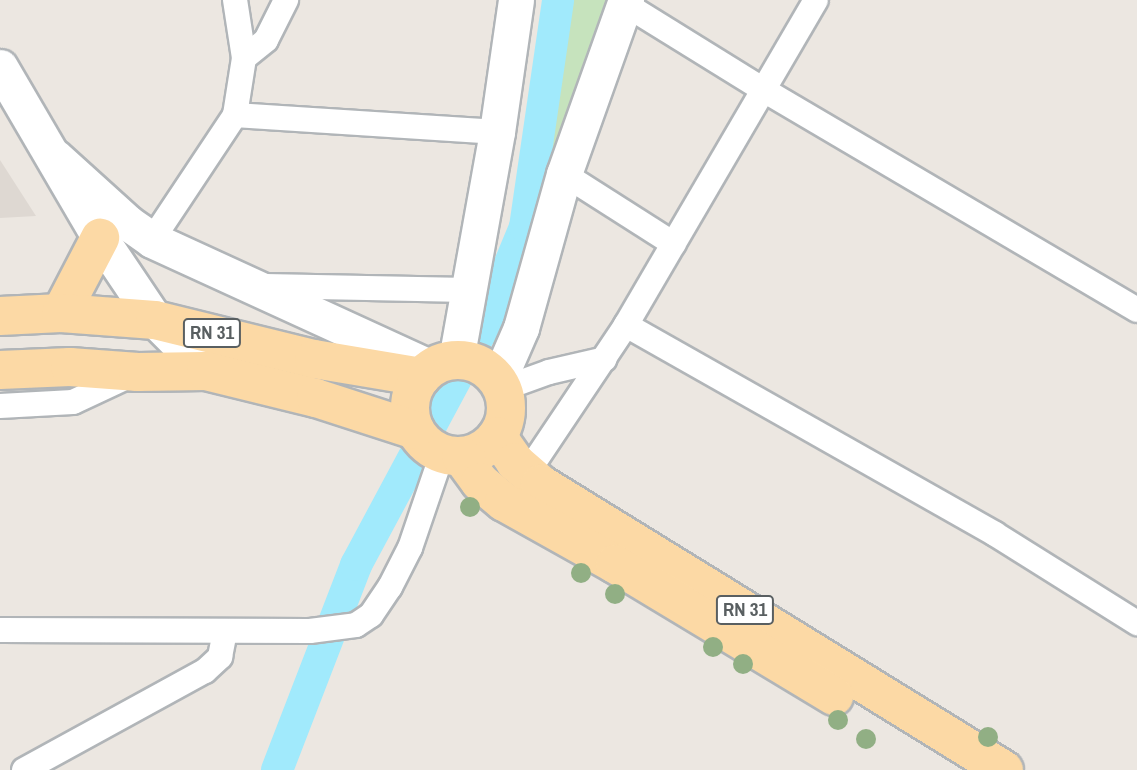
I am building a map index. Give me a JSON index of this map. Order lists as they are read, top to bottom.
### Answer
{
  "streets": {
    "main road": ["RN 31"]
  }
}
